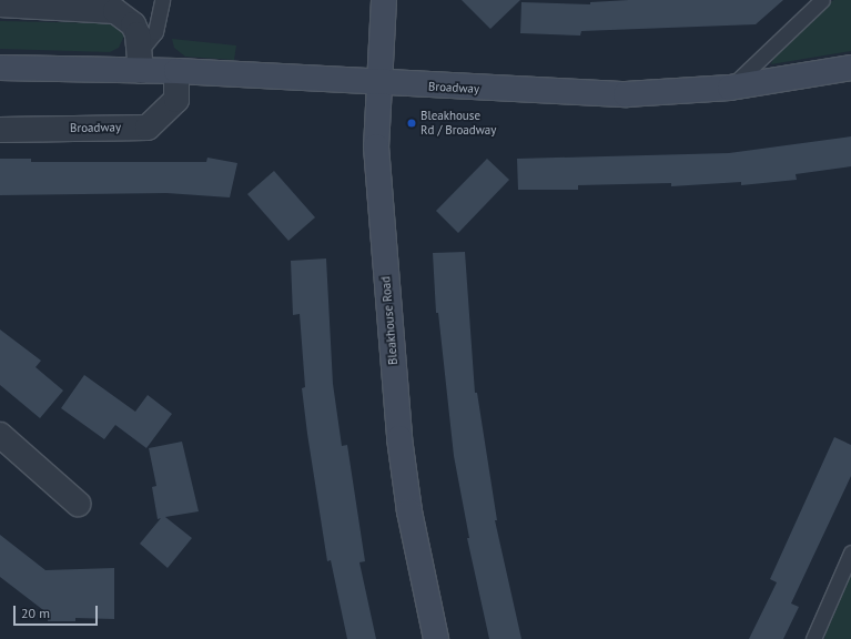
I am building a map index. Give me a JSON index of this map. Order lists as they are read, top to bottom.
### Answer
{
  "streets": {
    "street": ["Broadway", "Bleakhouse Road"]
  },
  "crossings": [
    ["Broadway", "Bleakhouse Road"]
  ],
  "places": ["Bleakhouse Rd / Broadway"],
  "scale_bar": "20 m"
}
